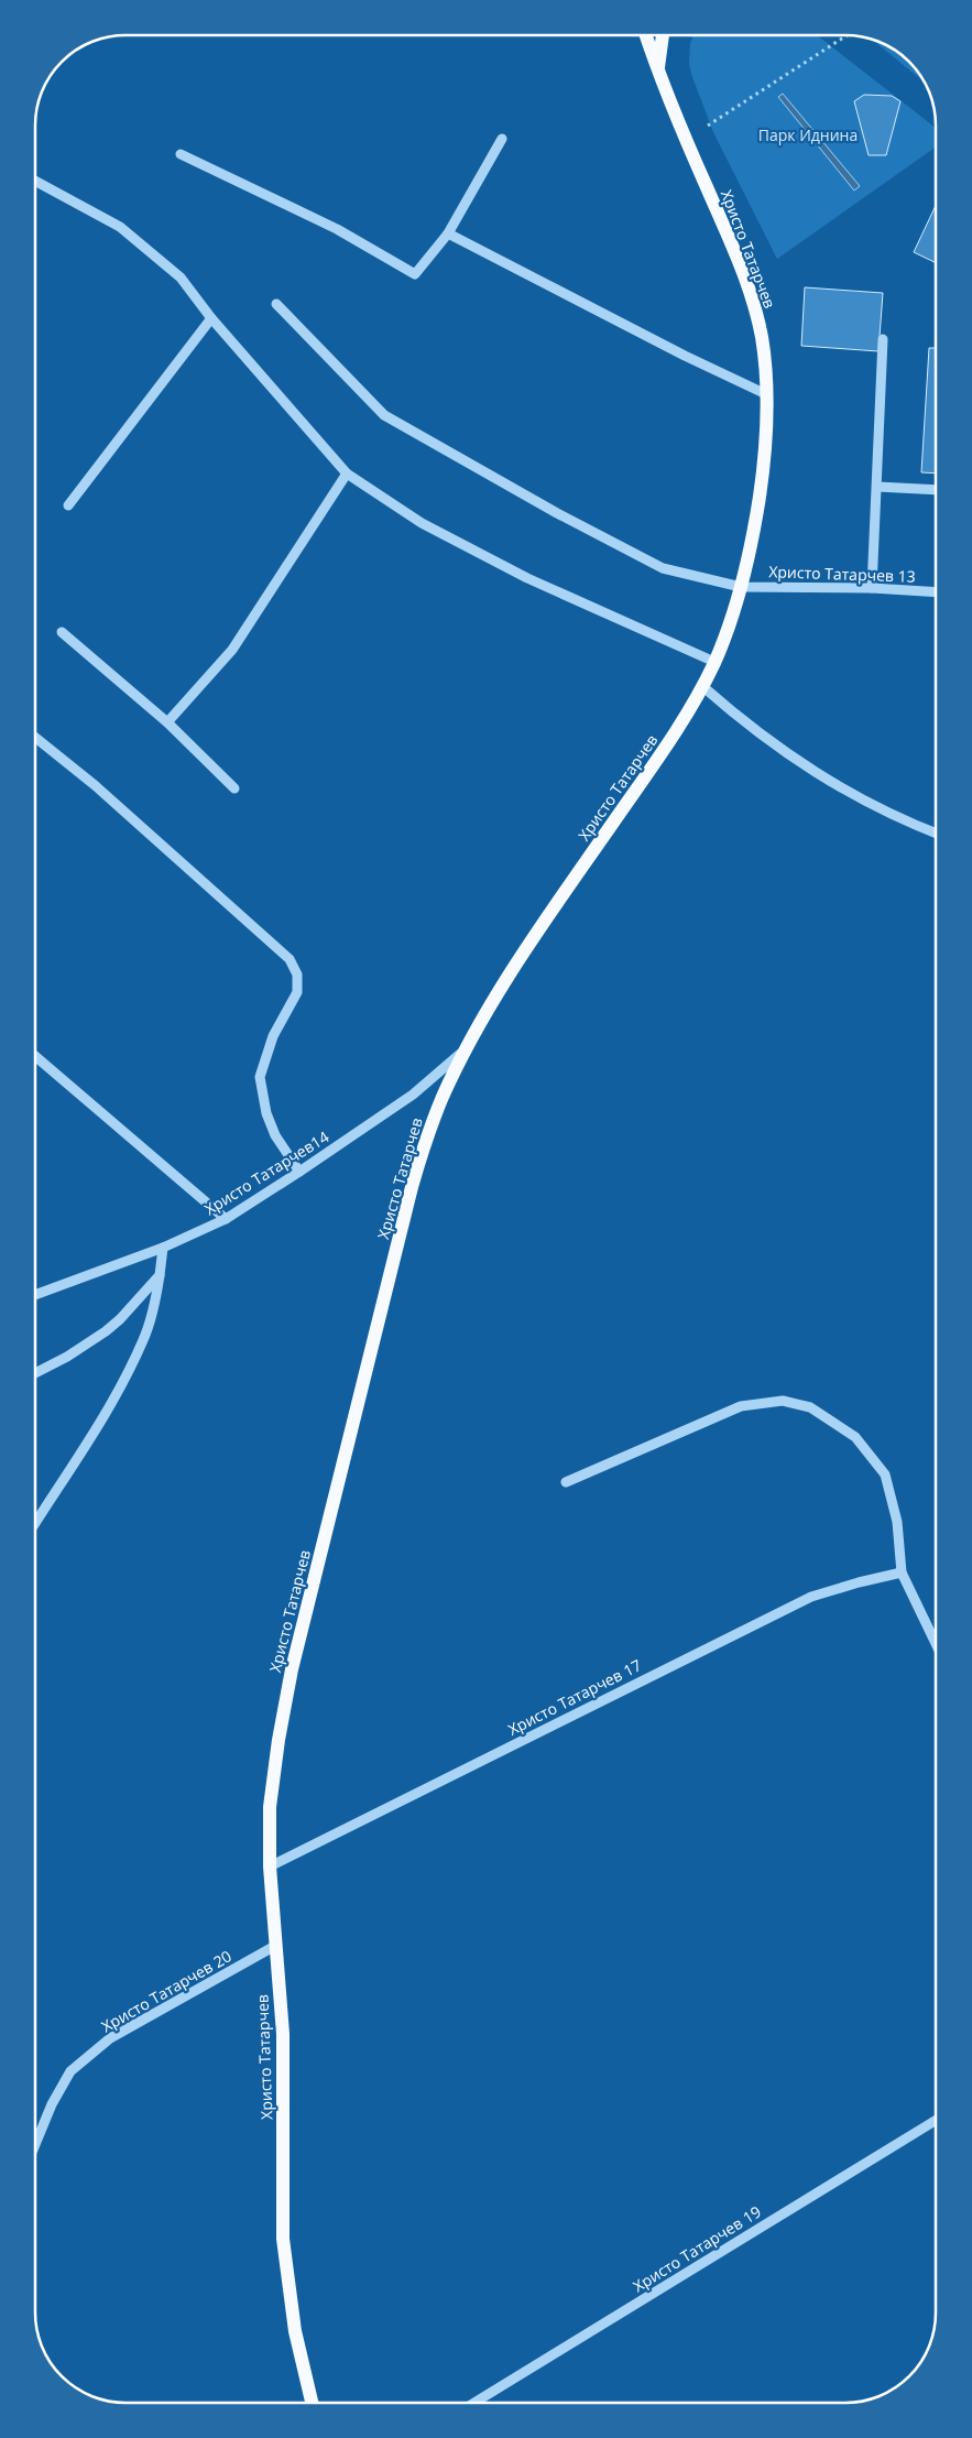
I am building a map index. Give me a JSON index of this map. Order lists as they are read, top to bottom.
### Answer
{
  "streets": {
    "main road": ["Христо Татарчев"],
    "street": [
      "Христо Татарчев 13",
      "Христо Татарчев14",
      "Христо Татарчев 17",
      "Христо Татарчев 20",
      "Христо Татарчев 19"
    ]
  },
  "crossings": [
    ["Христо Татарчев", "Христо Татарчев 13"],
    ["Христо Татарчев", "Христо Татарчев14"],
    ["Христо Татарчев", "Христо Татарчев 17"],
    ["Христо Татарчев", "Христо Татарчев 20"]
  ],
  "parks": ["Парк Иднина"]
}
